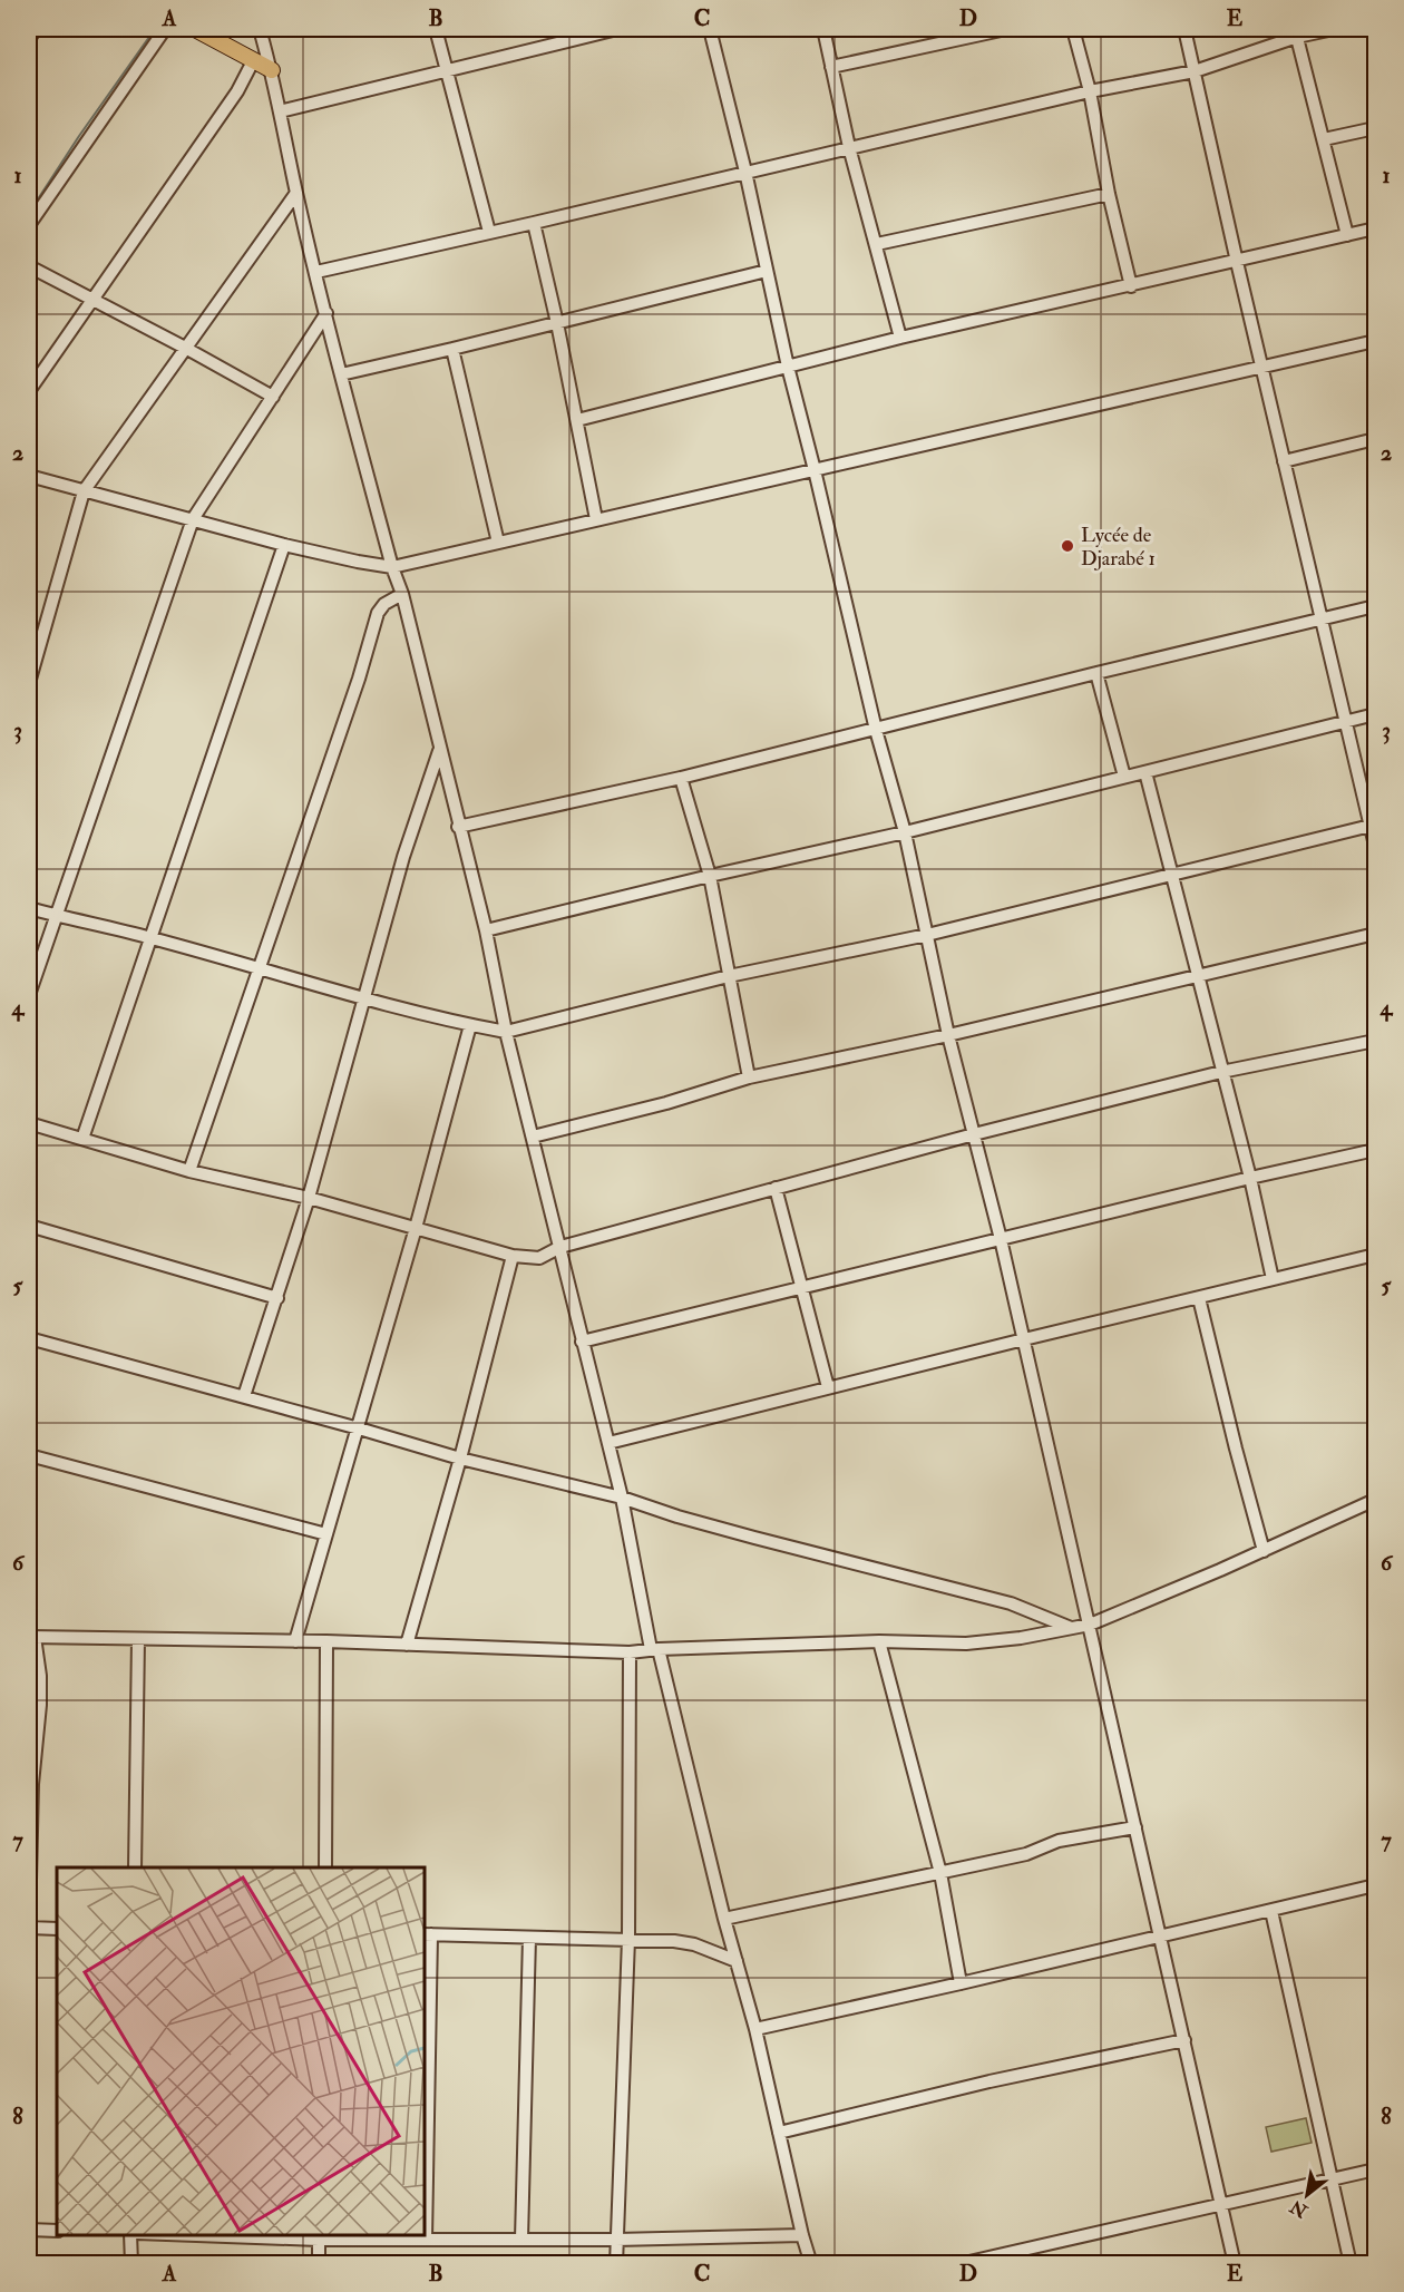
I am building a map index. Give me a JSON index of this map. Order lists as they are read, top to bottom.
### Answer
{
  "places": ["Lycée de Djarabé 1"],
  "north": "bottom left",
  "grid": {
    "columns": [
      "A",
      "B",
      "C",
      "D",
      "E"
    ],
    "rows": [
      "1",
      "2",
      "3",
      "4",
      "5",
      "6",
      "7",
      "8"
    ]
  }
}
